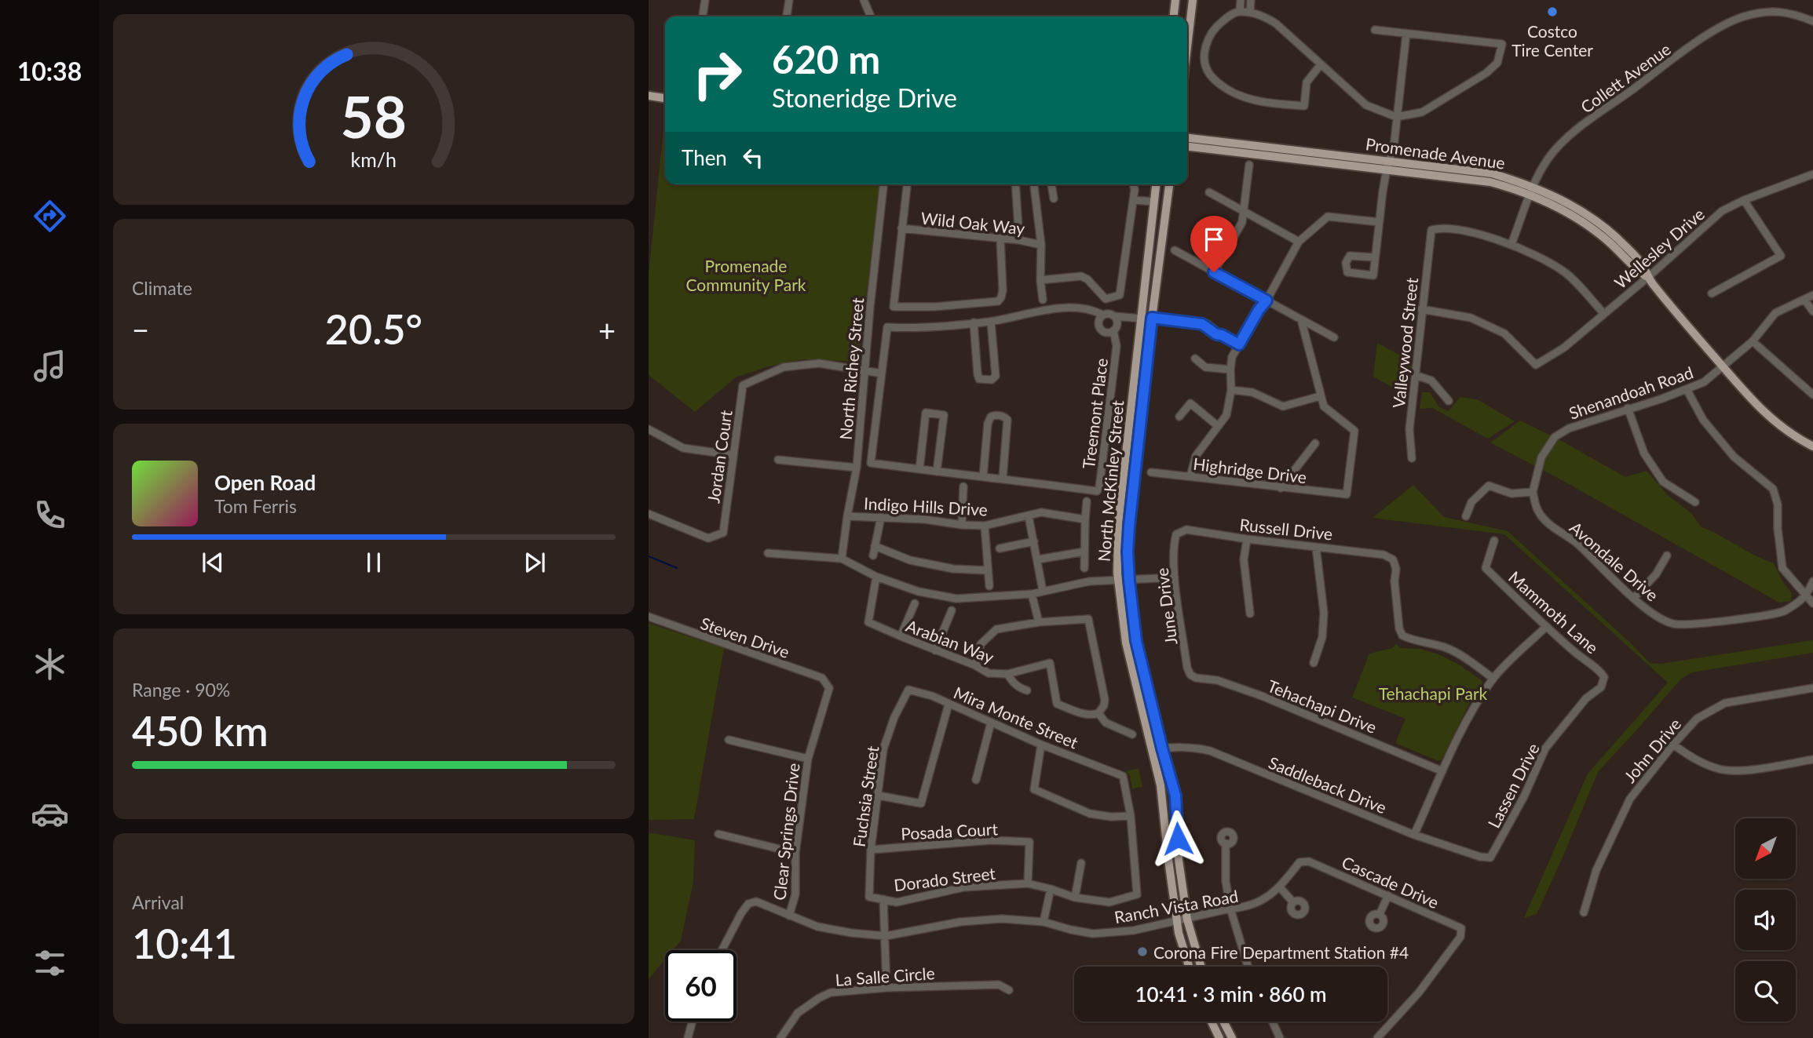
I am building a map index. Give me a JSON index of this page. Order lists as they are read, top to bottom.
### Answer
{
  "streets": {
    "main road": ["Promenade Avenue", "North McKinley Street"],
    "street": [
      "Collett Avenue",
      "Wild Oak Way",
      "Wellesley Drive",
      "Valleywood Street",
      "North Richey Street",
      "Shenandoah Road",
      "Treemont Place",
      "Jordan Court",
      "Highridge Drive",
      "Indigo Hills Drive",
      "Russell Drive",
      "Avondale Drive",
      "June Drive",
      "Mammoth Lane",
      "Steven Drive",
      "Arabian Way",
      "Tehachapi Drive",
      "Mira Monte Street",
      "John Drive",
      "Saddleback Drive",
      "Lassen Drive",
      "Fuchsia Street",
      "Posada Court",
      "Clear Springs Drive",
      "Dorado Street",
      "Cascade Drive",
      "Ranch Vista Road",
      "La Salle Circle"
    ]
  },
  "crossings": [
    ["Collett Avenue", "Promenade Avenue"],
    ["Collett Avenue", "Valleywood Street"],
    ["Promenade Avenue", "Wellesley Drive"],
    ["Promenade Avenue", "Shenandoah Road"],
    ["Wellesley Drive", "Valleywood Street"],
    ["North Richey Street", "Jordan Court"],
    ["North Richey Street", "Indigo Hills Drive"],
    ["Shenandoah Road", "Avondale Drive"],
    ["North McKinley Street", "Saddleback Drive"],
    ["North McKinley Street", "Ranch Vista Road"],
    ["Russell Drive", "June Drive"],
    ["June Drive", "Tehachapi Drive"],
    ["Mammoth Lane", "Lassen Drive"],
    ["Steven Drive", "Clear Springs Drive"],
    ["Mira Monte Street", "Fuchsia Street"],
    ["Mira Monte Street", "Dorado Street"],
    ["Saddleback Drive", "Lassen Drive"],
    ["Fuchsia Street", "Posada Court"],
    ["Fuchsia Street", "Dorado Street"],
    ["Posada Court", "Dorado Street"],
    ["Clear Springs Drive", "Ranch Vista Road"],
    ["Cascade Drive", "Ranch Vista Road"]
  ],
  "parks": ["Promenade Community Park", "Tehachapi Park"],
  "places": ["Costco Tire Center", "Corona Fire Department Station #4"],
  "north": "bottom left",
  "page": {
    "tabs": "10:38",
    "turn": ["620 m", "Stoneridge Drive"],
    "then": "Then",
    "tile": [
      "Climate",
      ["Range · 90%", "450 km"],
      ["Arrival", "10:41"]
    ],
    "heat": ["−", "20.5°", "+"],
    "song": ["Open Road", "Tom Ferris"],
    "limit": "60",
    "trip": "10:41 · 3 min · 860 m",
    "gauge": ["58", "km/h"]
  }
}
